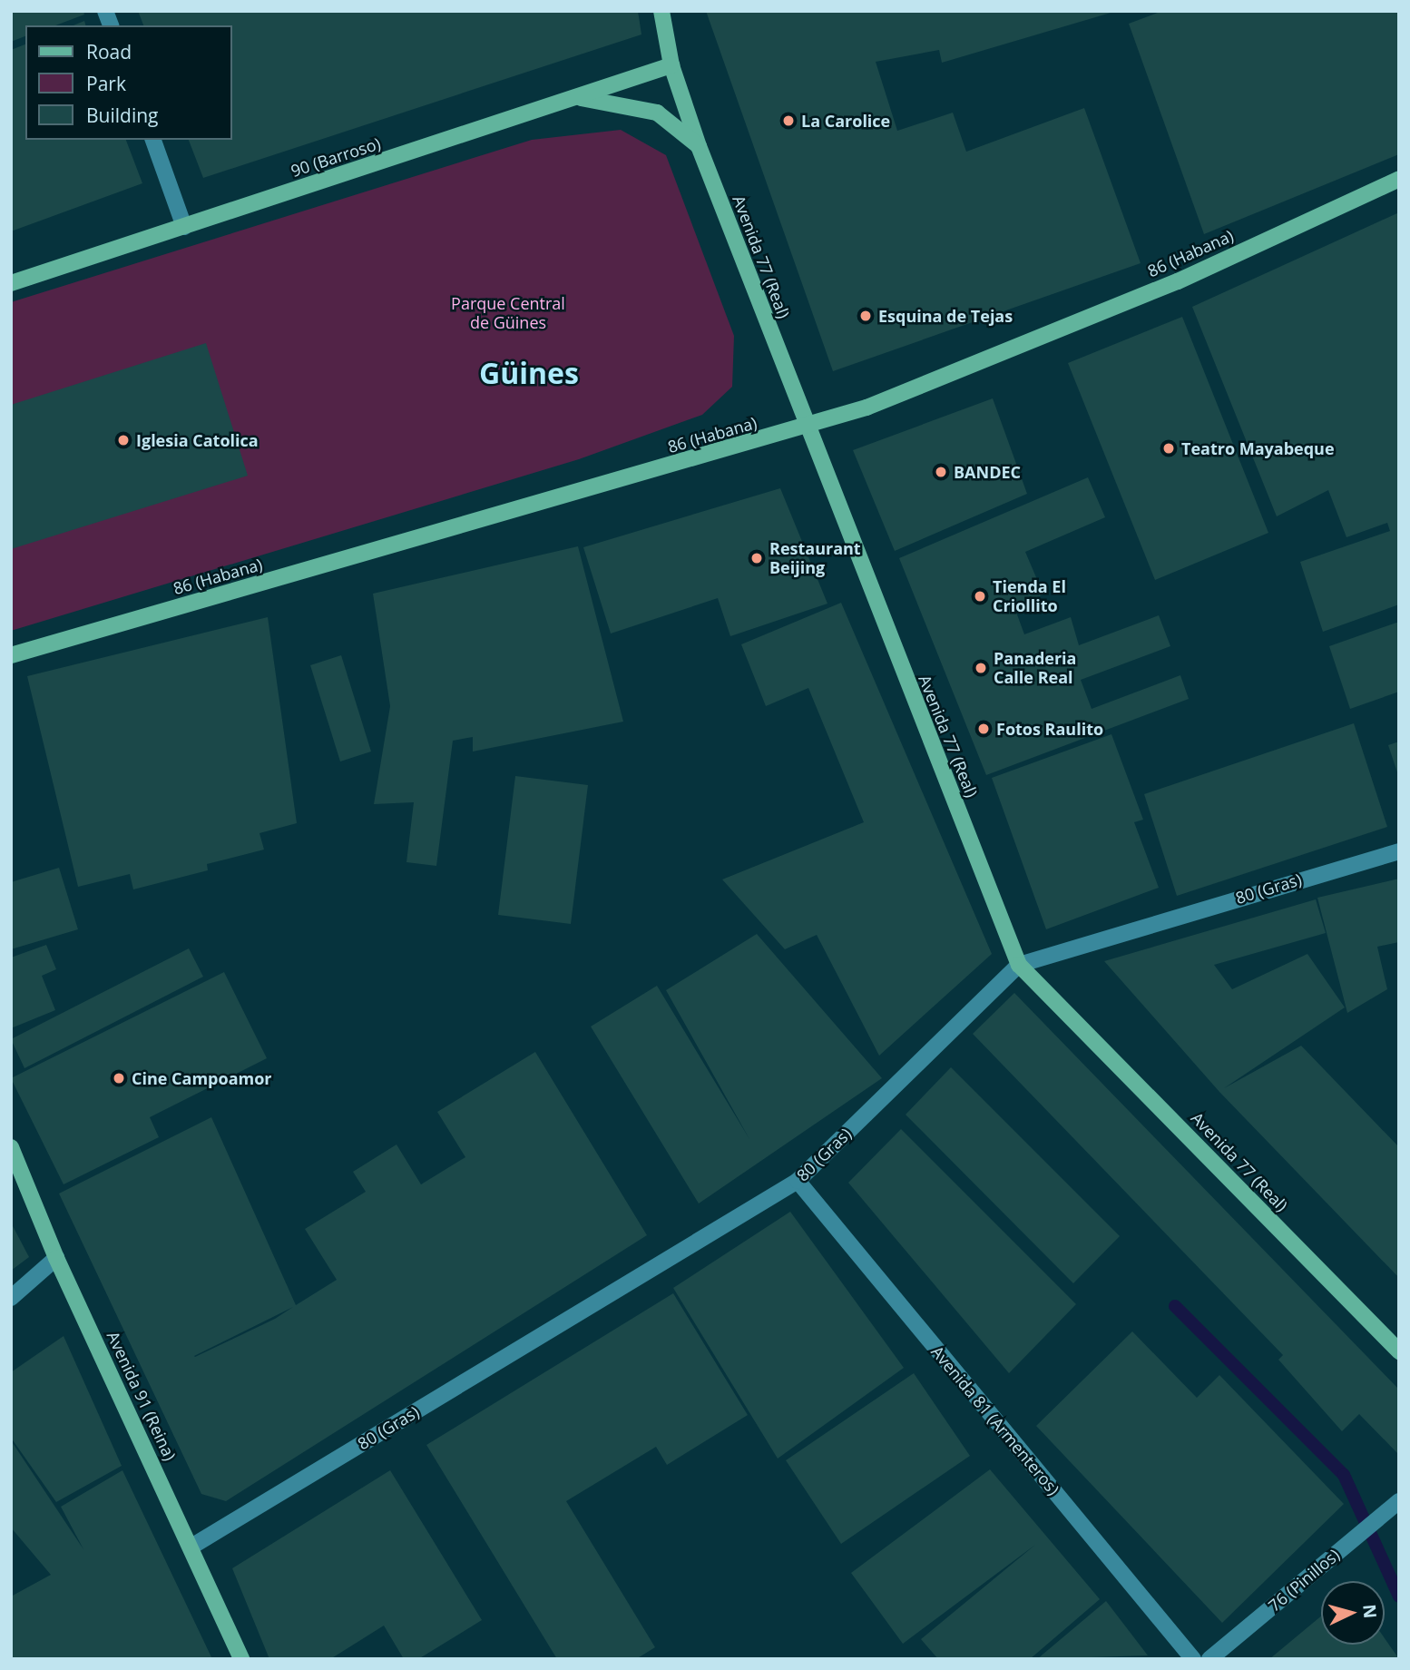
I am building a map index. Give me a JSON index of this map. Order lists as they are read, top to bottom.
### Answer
{
  "streets": {
    "main road": [
      "90 (Barroso)",
      "86 (Habana)",
      "Avenida 77 (Real)",
      "Avenida 91 (Reina)"
    ],
    "street": ["80 (Gras)", "Avenida 81 (Armenteros)", "76 (Pinillos)"]
  },
  "crossings": [
    ["90 (Barroso)", "Avenida 77 (Real)"],
    ["86 (Habana)", "Avenida 77 (Real)"],
    ["Avenida 77 (Real)", "80 (Gras)"],
    ["80 (Gras)", "Avenida 91 (Reina)"],
    ["80 (Gras)", "Avenida 81 (Armenteros)"]
  ],
  "districts": ["Güines"],
  "parks": ["Parque Central de Güines"],
  "places": [
    "La Carolice",
    "Esquina de Tejas",
    "Iglesia Catolica",
    "Teatro Mayabeque",
    "BANDEC",
    "Restaurant Beijing",
    "Tienda El Criollito",
    "Panaderia Calle Real",
    "Fotos Raulito",
    "Cine Campoamor"
  ],
  "legend": ["Road", "Park", "Building"],
  "north": "right"
}
